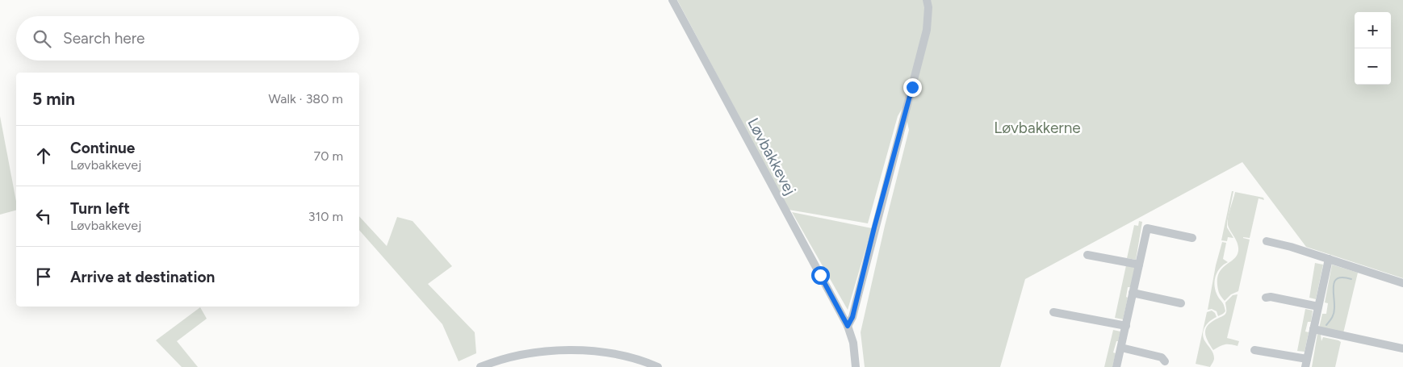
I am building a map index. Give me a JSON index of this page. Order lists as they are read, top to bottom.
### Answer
{
  "streets": {
    "street": ["Løvbakkevej"]
  },
  "parks": ["Løvbakkerne"],
  "page": {
    "map_buttons": ["+", "−"],
    "search": "Search here",
    "heading": ["5 min", "Walk · 380 m"],
    "list": [
      ["Continue", "Løvbakkevej", "70 m"],
      ["Turn left", "Løvbakkevej", "310 m"],
      "Arrive at destination"
    ]
  }
}
